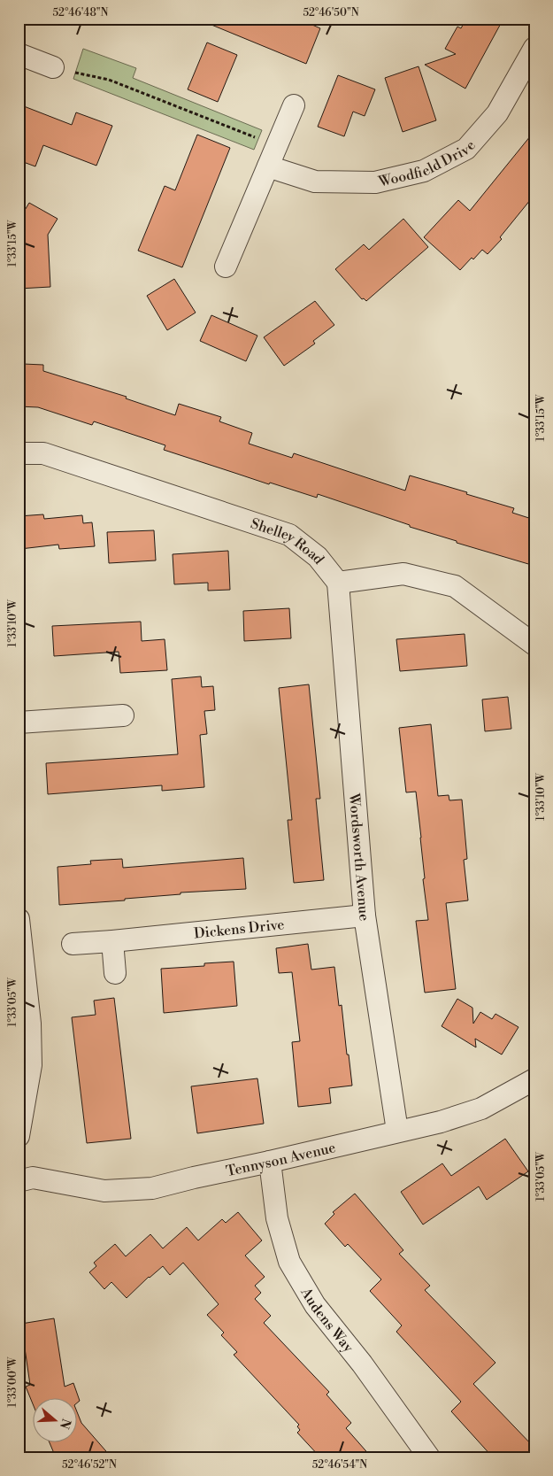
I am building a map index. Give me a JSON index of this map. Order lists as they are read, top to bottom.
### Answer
{
  "streets": {
    "street": [
      "Woodfield Drive",
      "Shelley Road",
      "Wordsworth Avenue",
      "Dickens Drive",
      "Tennyson Avenue",
      "Audens Way"
    ]
  },
  "crossings": [
    ["Shelley Road", "Wordsworth Avenue"],
    ["Wordsworth Avenue", "Dickens Drive"],
    ["Wordsworth Avenue", "Tennyson Avenue"],
    ["Tennyson Avenue", "Audens Way"]
  ],
  "north": "right",
  "coordinates": [
    "52°46'48\"N",
    "52°46'50\"N",
    "1°33'15\"W",
    "1°33'10\"W",
    "1°33'05\"W",
    "1°33'00\"W",
    "52°46'52\"N",
    "52°46'54\"N"
  ]
}
